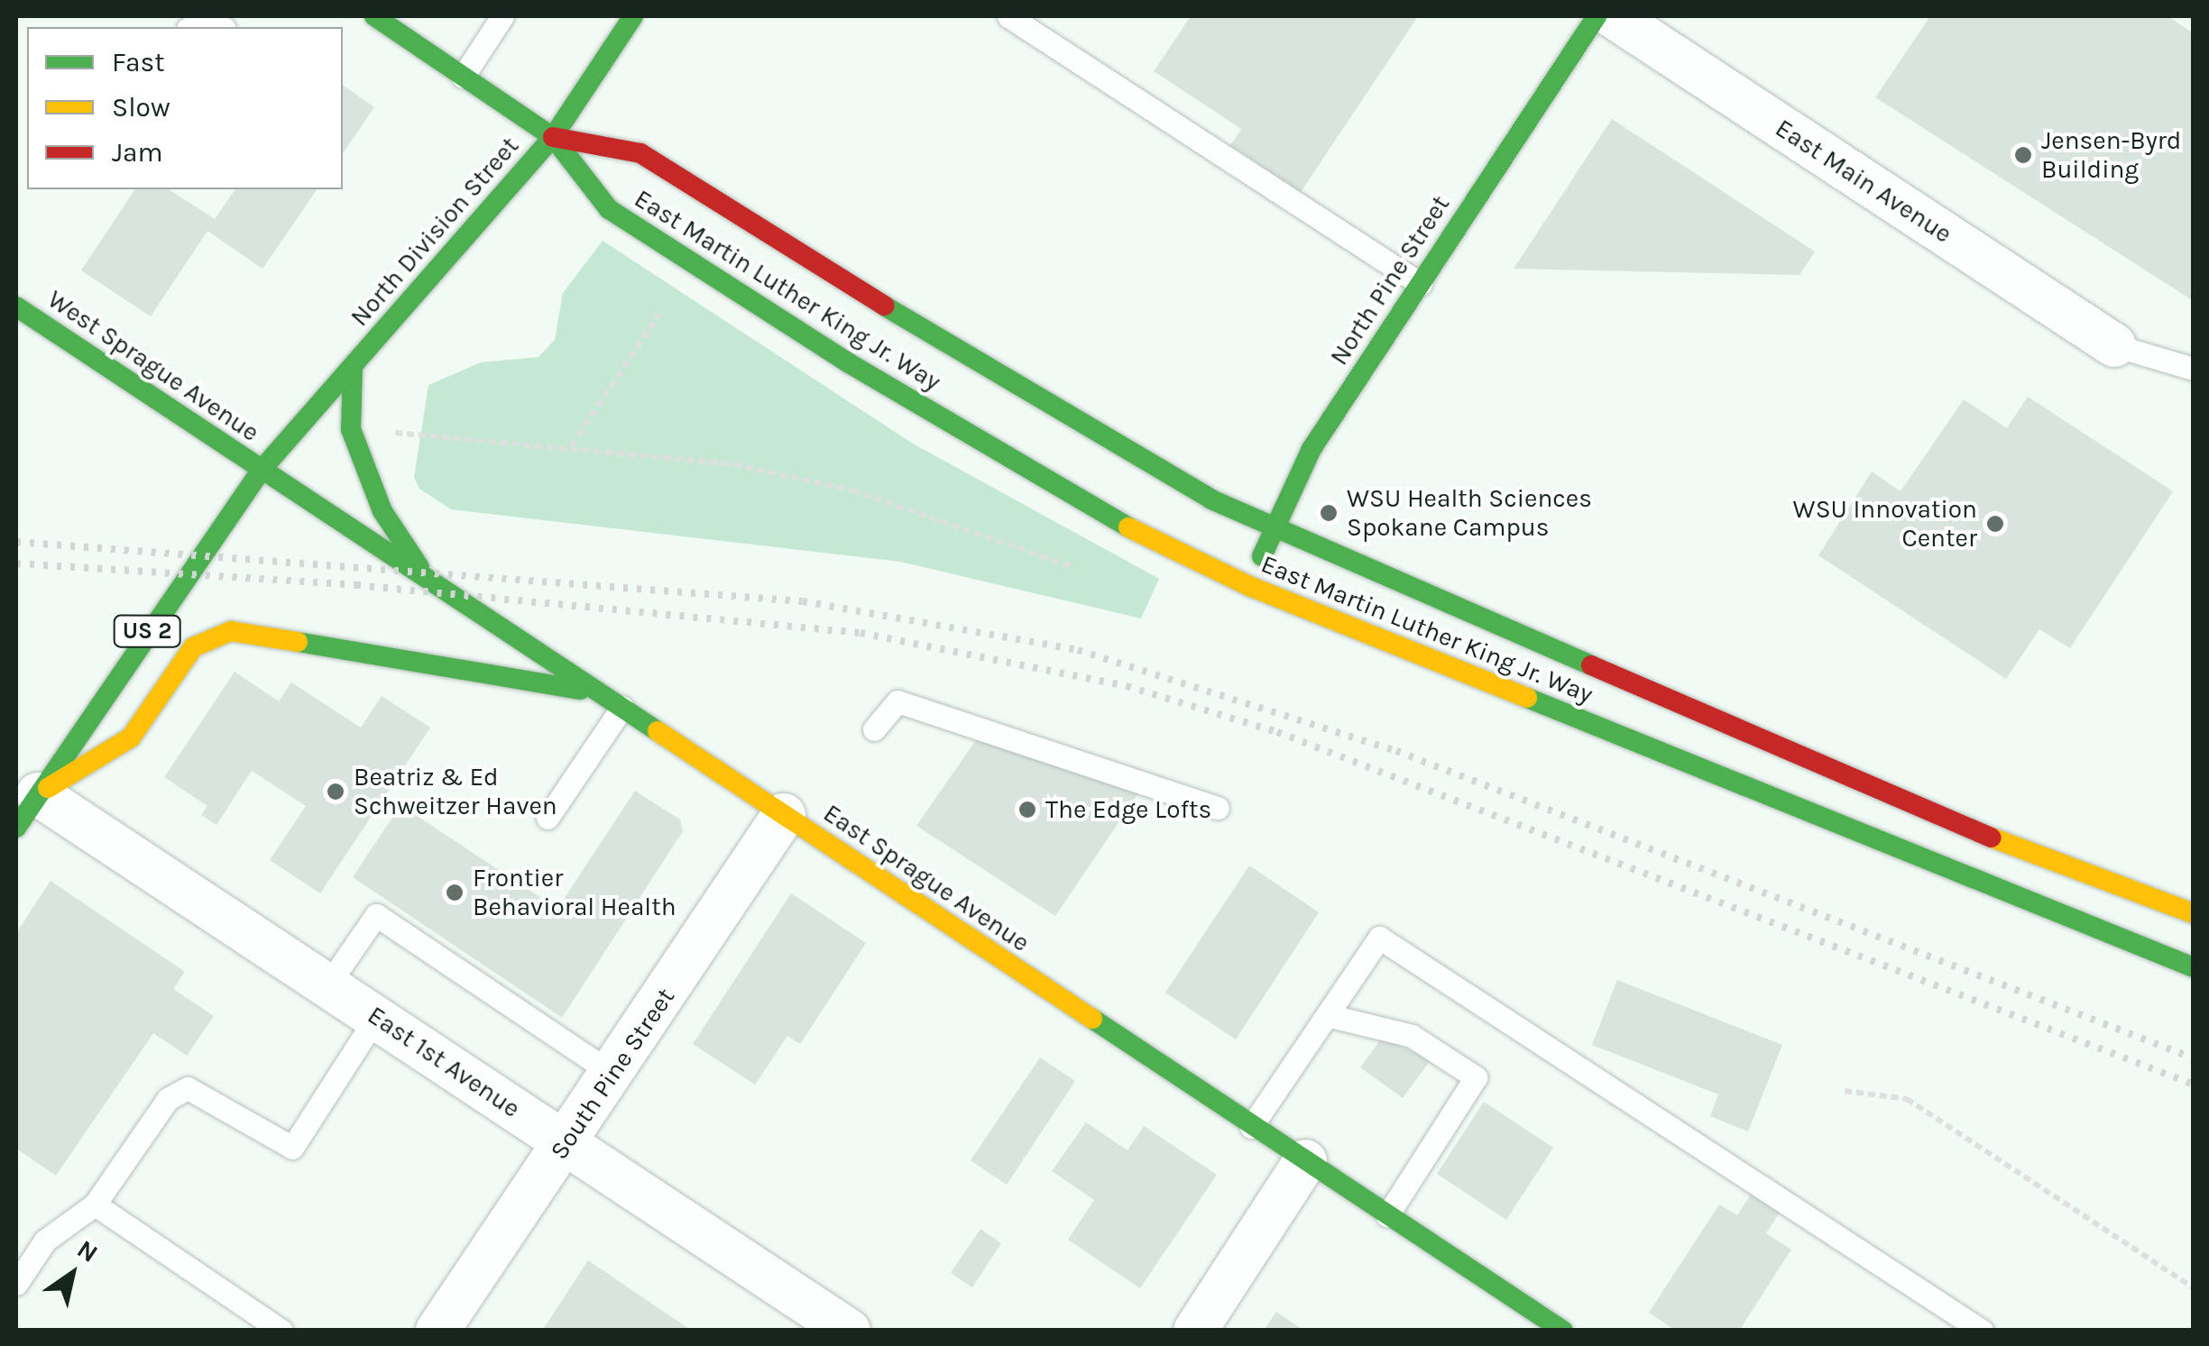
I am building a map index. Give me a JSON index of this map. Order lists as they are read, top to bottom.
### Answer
{
  "streets": {
    "street": [
      "East Main Avenue",
      "North Division Street",
      "North Pine Street",
      "East Martin Luther King Jr. Way",
      "West Sprague Avenue",
      "US 2",
      "East Sprague Avenue",
      "East 1st Avenue",
      "South Pine Street"
    ]
  },
  "crossings": [
    ["North Division Street", "East Martin Luther King Jr. Way"],
    ["North Division Street", "West Sprague Avenue"],
    ["North Division Street", "US 2"],
    ["North Division Street", "East Sprague Avenue"],
    ["North Pine Street", "East Martin Luther King Jr. Way"],
    ["West Sprague Avenue", "US 2"],
    ["West Sprague Avenue", "East Sprague Avenue"],
    ["US 2", "East Sprague Avenue"],
    ["US 2", "East 1st Avenue"],
    ["East Sprague Avenue", "South Pine Street"],
    ["East 1st Avenue", "South Pine Street"]
  ],
  "places": [
    "Jensen-Byrd Building",
    "WSU Health Sciences Spokane Campus",
    "WSU Innovation Center",
    "Beatriz & Ed Schweitzer Haven",
    "The Edge Lofts",
    "Frontier Behavioral Health"
  ],
  "legend": ["Fast", "Slow", "Jam"],
  "north": "top right"
}
